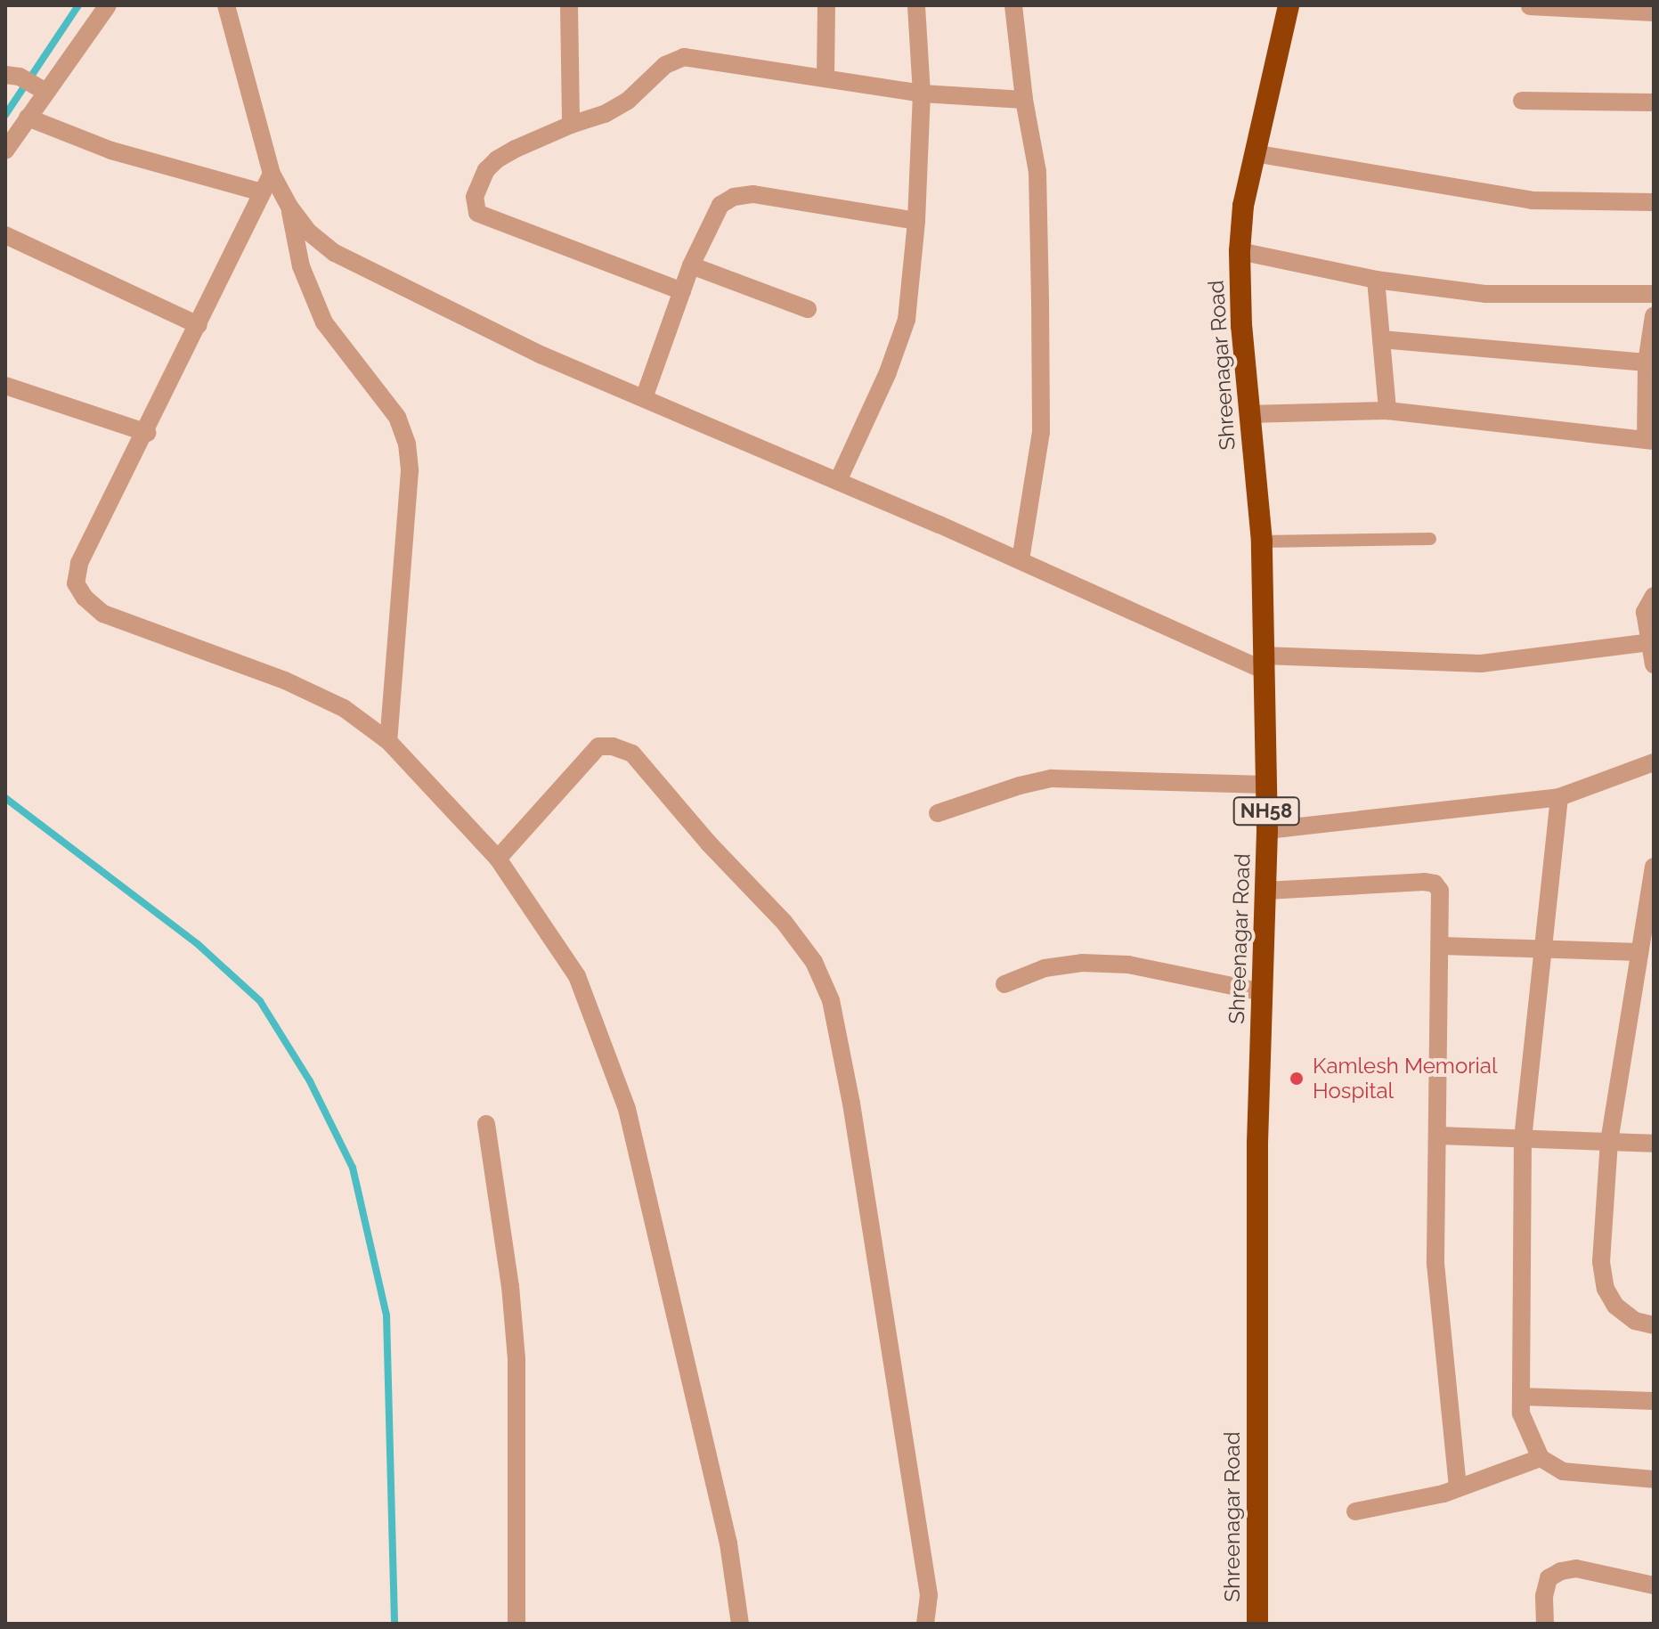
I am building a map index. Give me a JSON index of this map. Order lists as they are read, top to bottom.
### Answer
{
  "streets": {
    "highway": ["Shreenagar Road", "NH58"]
  },
  "places": ["Kamlesh Memorial Hospital"]
}
